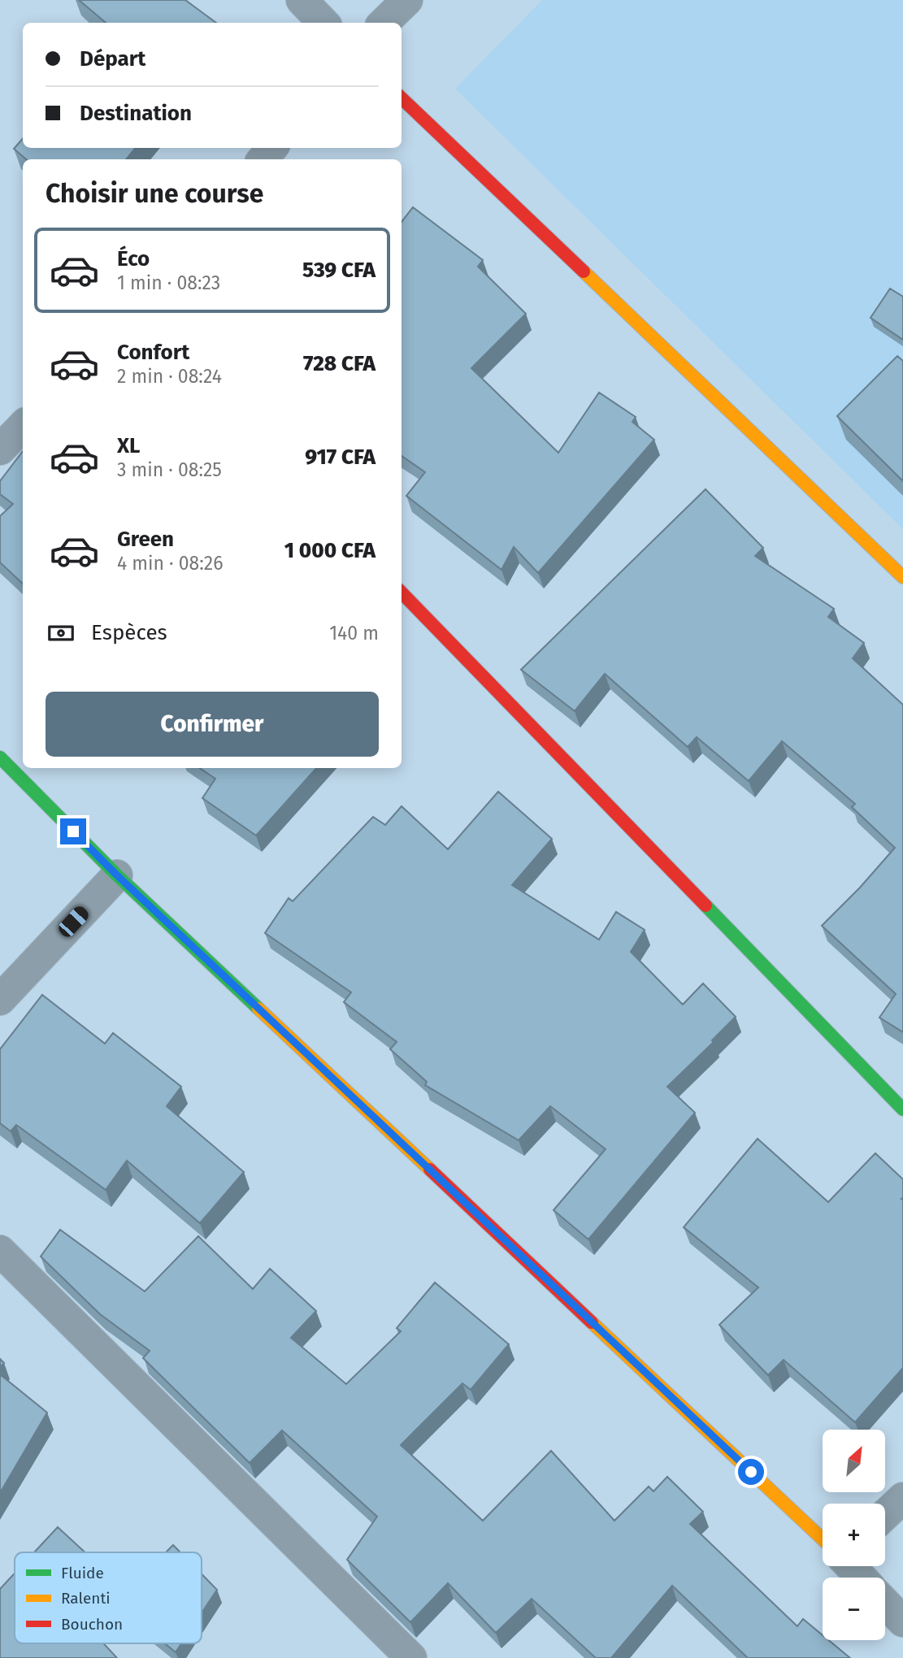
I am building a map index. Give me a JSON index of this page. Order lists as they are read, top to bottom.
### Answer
{
  "legend": ["Fluide", "Ralenti", "Bouchon"],
  "north": "top right",
  "page": {
    "banner": ["Départ", "Destination"],
    "heading": "Choisir une course",
    "list": [
      {
        "name": "Éco",
        "note": "1 min · 08:23",
        "value": "539 CFA"
      },
      {
        "name": "Confort",
        "note": "2 min · 08:24",
        "value": "728 CFA"
      },
      {
        "name": "XL",
        "note": "3 min · 08:25",
        "value": "917 CFA"
      },
      {
        "name": "Green",
        "note": "4 min · 08:26",
        "value": "1 000 CFA"
      }
    ],
    "pay": ["Espèces", "140 m"],
    "buttons": "Confirmer",
    "map_buttons": ["+", "−"]
  }
}
